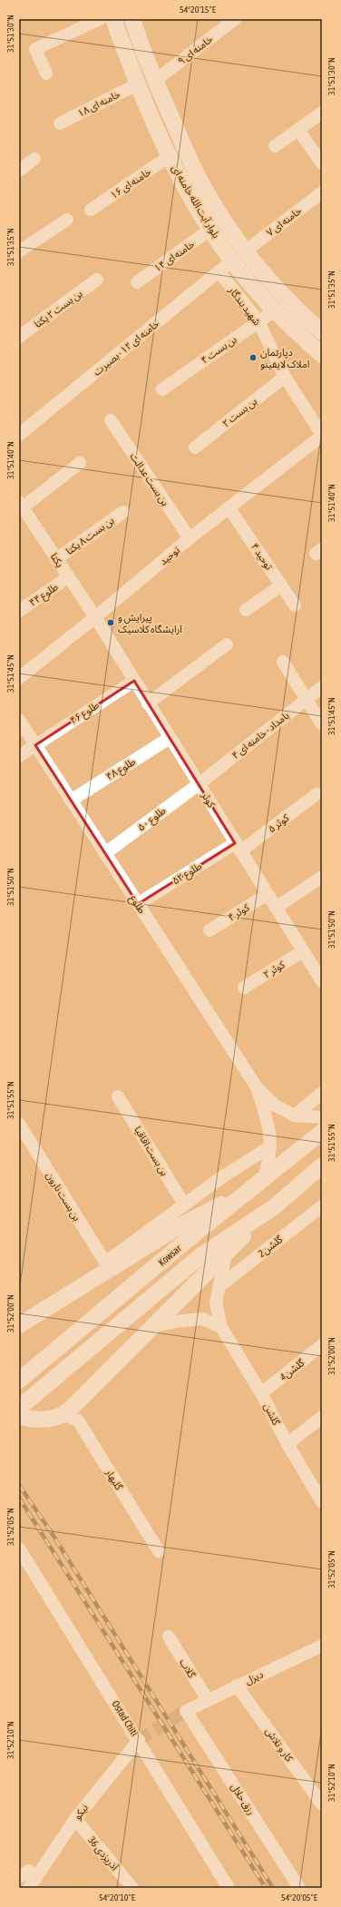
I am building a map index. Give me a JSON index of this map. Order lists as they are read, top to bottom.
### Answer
{
  "streets": {
    "main road": ["بلوار آیت الله خامنه ای", "Kowsar"],
    "street": [
      "خامنه ای ۹",
      "خامنه ای ۱۸",
      "خامنه ای ۱۶",
      "خامنه ای ۷",
      "خامنه ای ۱۴",
      "شهید بندگار",
      "بن بست ۲ یکتا",
      "خامنه ای ۱۲ - بصیرت",
      "بن بست ۴",
      "بن بست ۲",
      "بن بست عدالت",
      "بن بست ۸ یکتا",
      "توحید",
      "توحید ۴",
      "یکتا",
      "طلوع ۴۴",
      "طلوع ۴۶",
      "بامداد - خامنه ای ۴",
      "طلوع ۴۸",
      "کوثر",
      "طلوع ۵۰",
      "کوثر ۵",
      "طلوع ۵۲",
      "طلوع",
      "کوثر ۴",
      "کوثر ۲",
      "بن بست اقاقیا",
      "بن بست نارون",
      "گلشن2",
      "گلشن4",
      "گلشن",
      "گلبهار",
      "گلاب",
      "دیزل",
      "Ostad Chiti",
      "کار و تلاش",
      "رزق حلال",
      "نیکو",
      "آذریزدی 36"
    ]
  },
  "crossings": [
    ["خامنه ای ۹", "بلوار آیت الله خامنه ای"],
    ["خامنه ای ۱۸", "بلوار آیت الله خامنه ای"],
    ["خامنه ای ۱۶", "بلوار آیت الله خامنه ای"],
    ["بلوار آیت الله خامنه ای", "خامنه ای ۷"],
    ["بلوار آیت الله خامنه ای", "خامنه ای ۱۴"],
    ["بلوار آیت الله خامنه ای", "خامنه ای ۱۲ - بصیرت"],
    ["بلوار آیت الله خامنه ای", "بن بست ۴"],
    ["خامنه ای ۷", "خامنه ای ۱۲ - بصیرت"],
    ["شهید بندگار", "خامنه ای ۱۲ - بصیرت"],
    ["شهید بندگار", "بن بست ۴"],
    ["شهید بندگار", "بن بست ۲"],
    ["شهید بندگار", "توحید"],
    ["بن بست عدالت", "توحید"],
    ["بن بست ۸ یکتا", "یکتا"],
    ["توحید", "توحید ۴"],
    ["توحید", "یکتا"],
    ["توحید", "کوثر"],
    ["یکتا", "طلوع ۴۴"],
    ["یکتا", "کوثر"],
    ["طلوع ۴۶", "کوثر"],
    ["طلوع ۴۶", "طلوع"],
    ["بامداد - خامنه ای ۴", "کوثر"],
    ["بامداد - خامنه ای ۴", "طلوع ۵۰"],
    ["طلوع ۴۸", "کوثر"],
    ["طلوع ۴۸", "طلوع"],
    ["کوثر", "طلوع ۵۰"],
    ["کوثر", "کوثر ۵"],
    ["کوثر", "طلوع ۵۲"],
    ["کوثر", "کوثر ۴"],
    ["کوثر", "کوثر ۲"],
    ["طلوع ۵۰", "طلوع"],
    ["کوثر ۵", "طلوع ۵۲"],
    ["طلوع ۵۲", "طلوع"],
    ["گلشن2", "گلشن"],
    ["گلشن4", "گلشن"],
    ["گلاب", "دیزل"],
    ["دیزل", "کار و تلاش"],
    ["دیزل", "رزق حلال"],
    ["Ostad Chiti", "نیکو"],
    ["نیکو", "آذریزدی 36"]
  ],
  "places": ["دپارتمان املاک لایفینو", "پیرایش و آرایشگاه کلاسیک"],
  "coordinates": [
    "54°20'15\"E",
    "31°51'30\"N",
    "31°51'35\"N",
    "31°51'40\"N",
    "31°51'45\"N",
    "31°51'50\"N",
    "31°51'55\"N",
    "31°52'00\"N",
    "31°52'05\"N",
    "31°52'10\"N",
    "54°20'10\"E",
    "54°20'05\"E"
  ]
}
